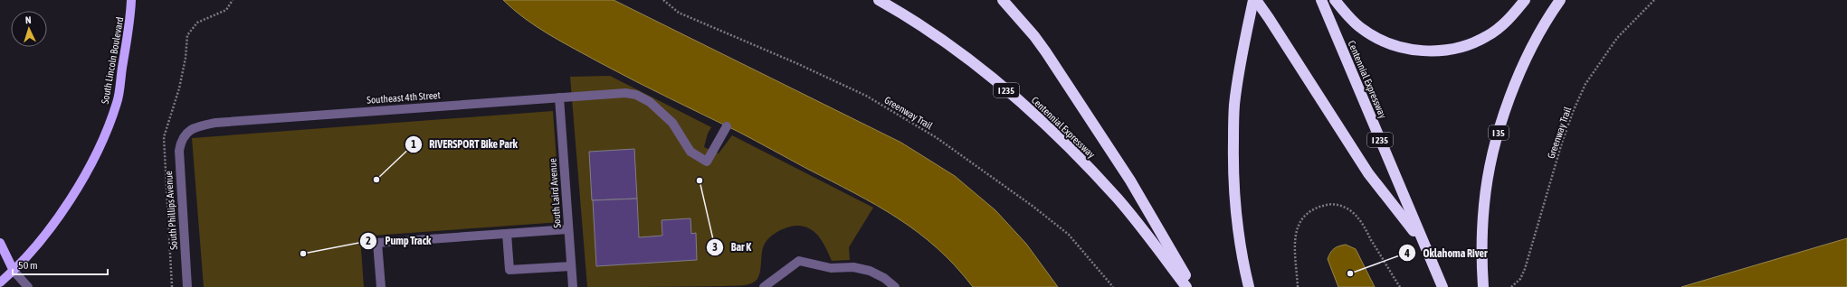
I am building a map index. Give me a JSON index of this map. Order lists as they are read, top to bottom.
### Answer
{
  "streets": {
    "highway": ["Centennial Expressway", "I 235", "I 35"],
    "main road": ["South Lincoln Boulevard"],
    "street": ["Southeast 4th Street", "South Laird Avenue", "South Phillips Avenue"],
    "path": ["Greenway Trail"]
  },
  "crossings": [
    ["Southeast 4th Street", "South Laird Avenue"],
    ["Southeast 4th Street", "South Phillips Avenue"]
  ],
  "places": [
    "RIVERSPORT Bike Park",
    "Bar K",
    "Pump Track",
    "Oklahoma River"
  ],
  "scale_bar": "50 m",
  "north": "top"
}
